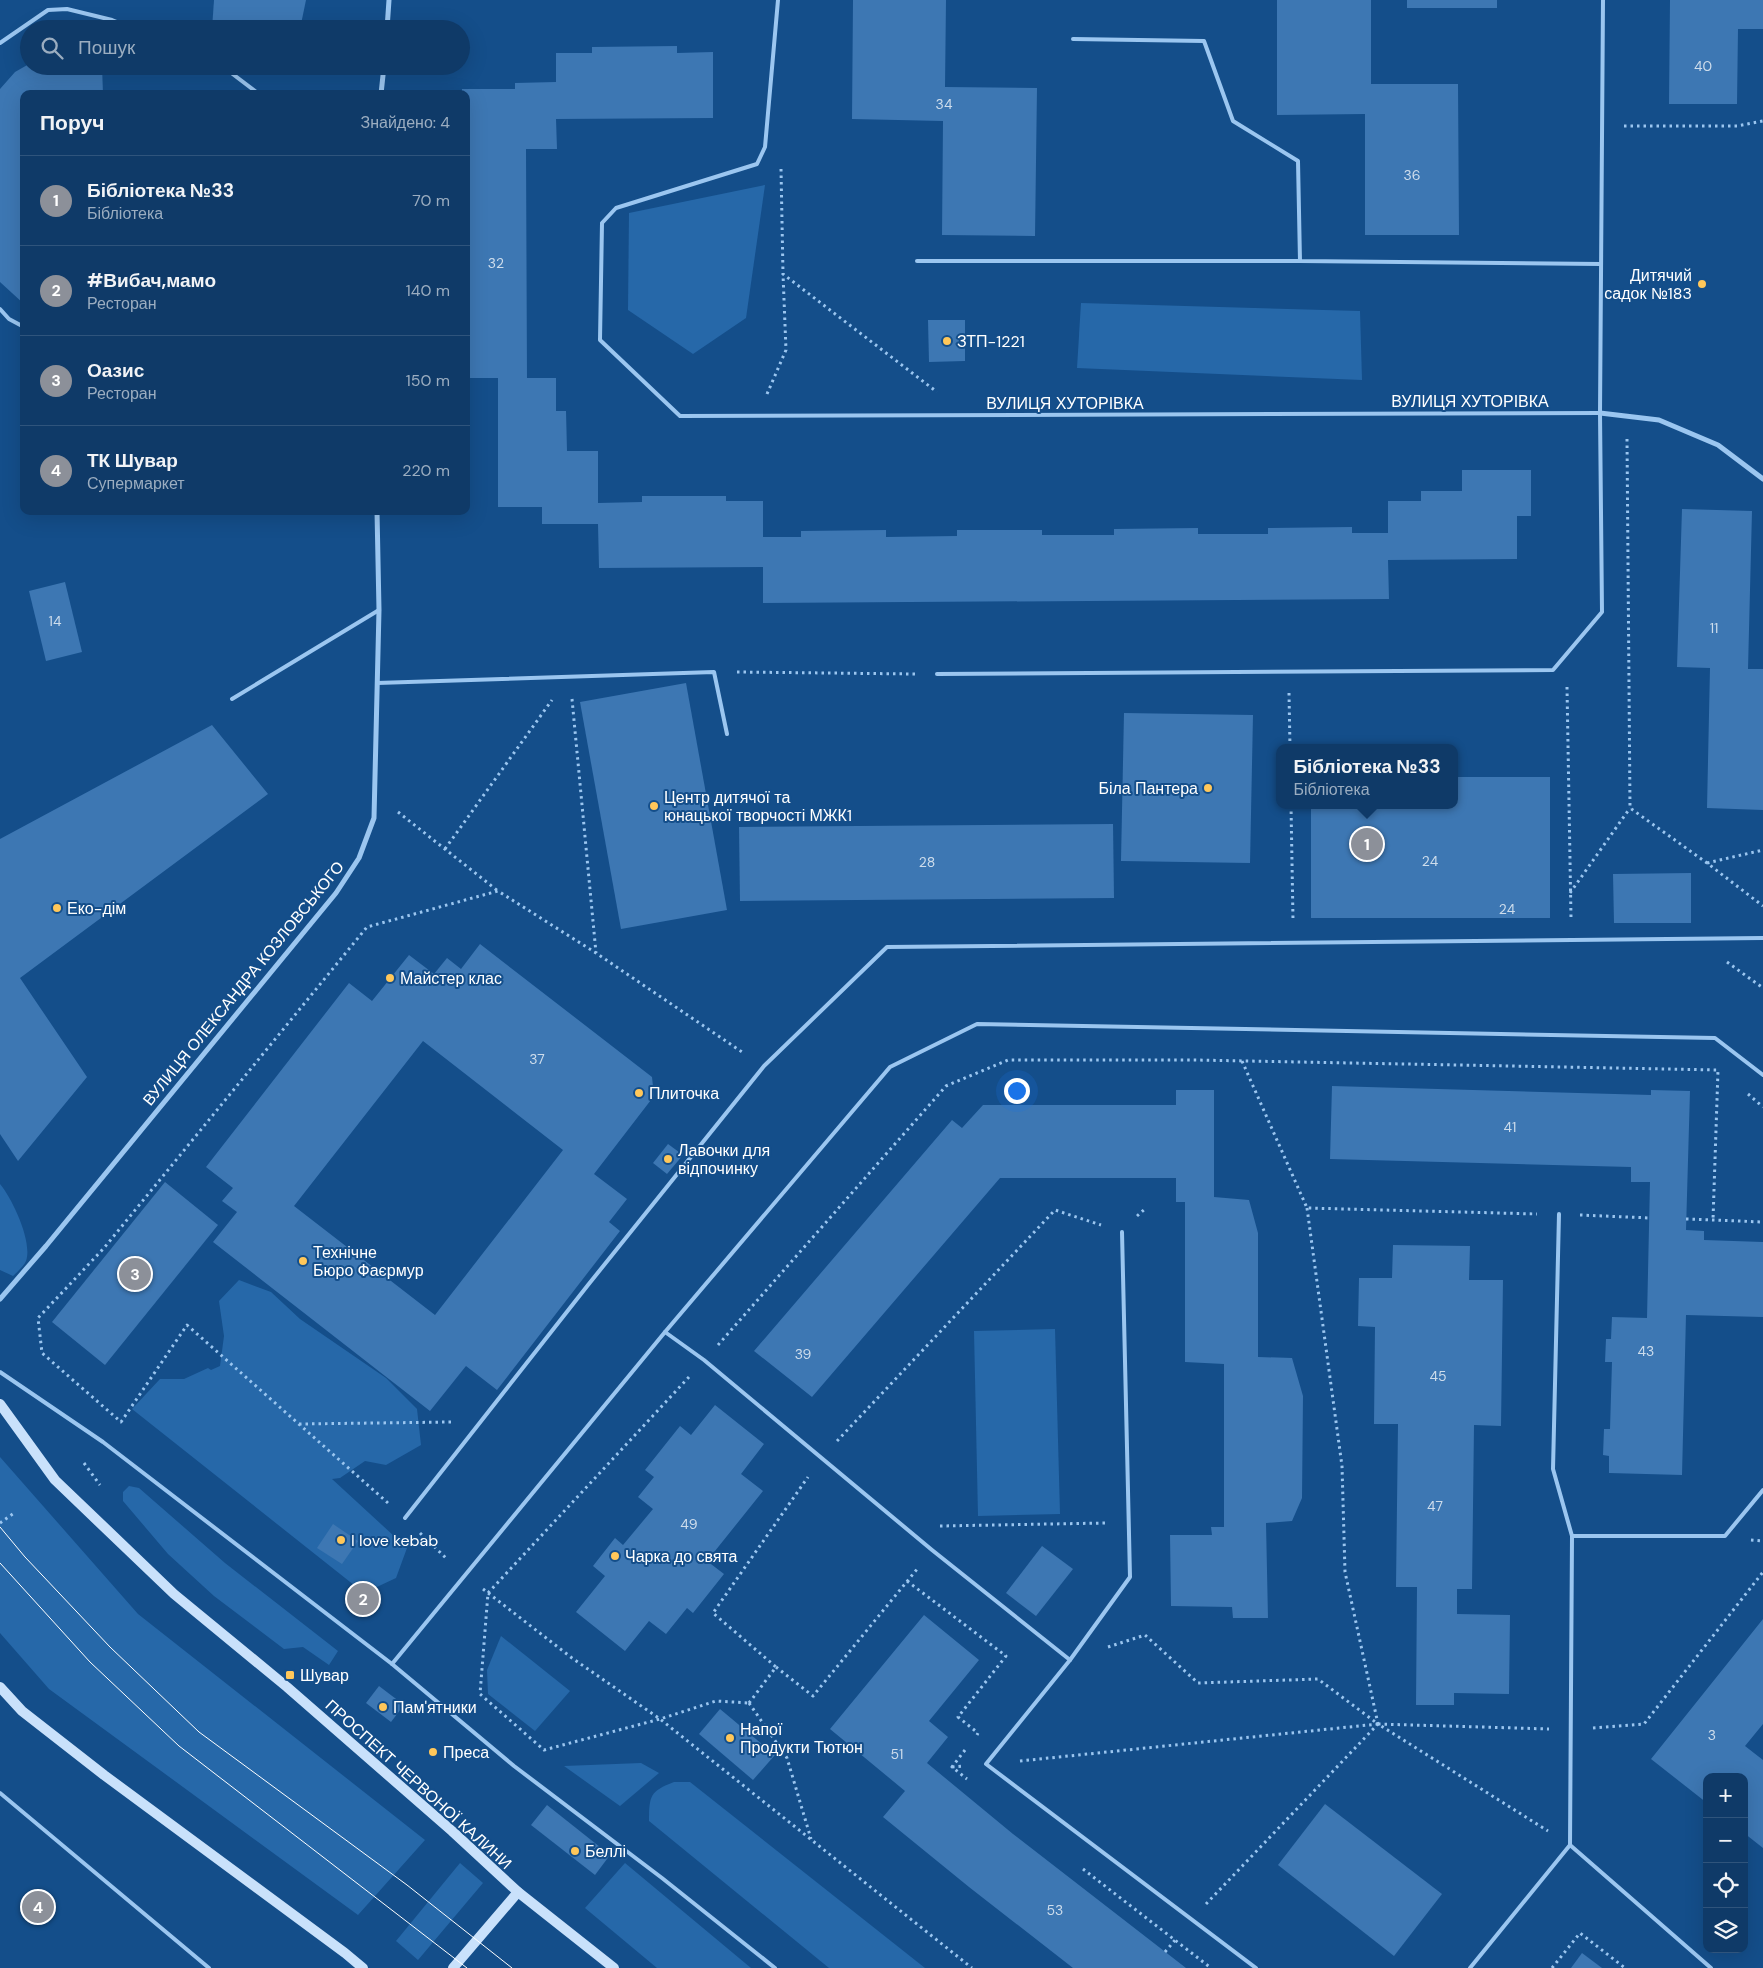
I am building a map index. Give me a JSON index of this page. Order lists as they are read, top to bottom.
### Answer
{
  "streets": {
    "main road": ["ПРОСПЕКТ ЧЕРВОНОЇ КАЛИНИ"],
    "street": ["ВУЛИЦЯ ОЛЕКСАНДРА КОЗЛОВСЬКОГО"],
    "lane": ["ВУЛИЦЯ ХУТОРІВКА"]
  },
  "places": {
    "other": [
      "Дитячий садок №183",
      "ЗТП-1221",
      "Біла Пантера",
      "Центр дитячої та юнацької творчості МЖК1",
      "Еко-дім",
      "Майстер клас",
      "Плиточка",
      "Лавочки для відпочинку",
      "Технічне Бюро Фаєрмур",
      "I love kebab",
      "Чарка до свята",
      "Пам'ятники",
      "Напої Продукти Тютюн",
      "Преса",
      "Беллі"
    ],
    "transit": ["Шувар"]
  },
  "house_numbers": [
    "40",
    "34",
    "36",
    "32",
    "14",
    "11",
    "24",
    "28",
    "24",
    "37",
    "41",
    "43",
    "39",
    "45",
    "47",
    "49",
    "3",
    "51",
    "53"
  ],
  "page": {
    "search": "Пошук",
    "heading": ["Поруч", "Знайдено: 4"],
    "list": [
      {
        "mark": "1",
        "name": "Бібліотека №33",
        "note": "Бібліотека",
        "value": "70 m"
      },
      {
        "mark": "2",
        "name": "#Вибач,мамо",
        "note": "Ресторан",
        "value": "140 m"
      },
      {
        "mark": "3",
        "name": "Оазис",
        "note": "Ресторан",
        "value": "150 m"
      },
      {
        "mark": "4",
        "name": "ТК Шувар",
        "note": "Супермаркет",
        "value": "220 m"
      }
    ],
    "popup": ["Бібліотека №33", "Бібліотека"],
    "pins": [
      "1",
      "3",
      "2",
      "4"
    ],
    "map_buttons": ["+", "−"]
  }
}
